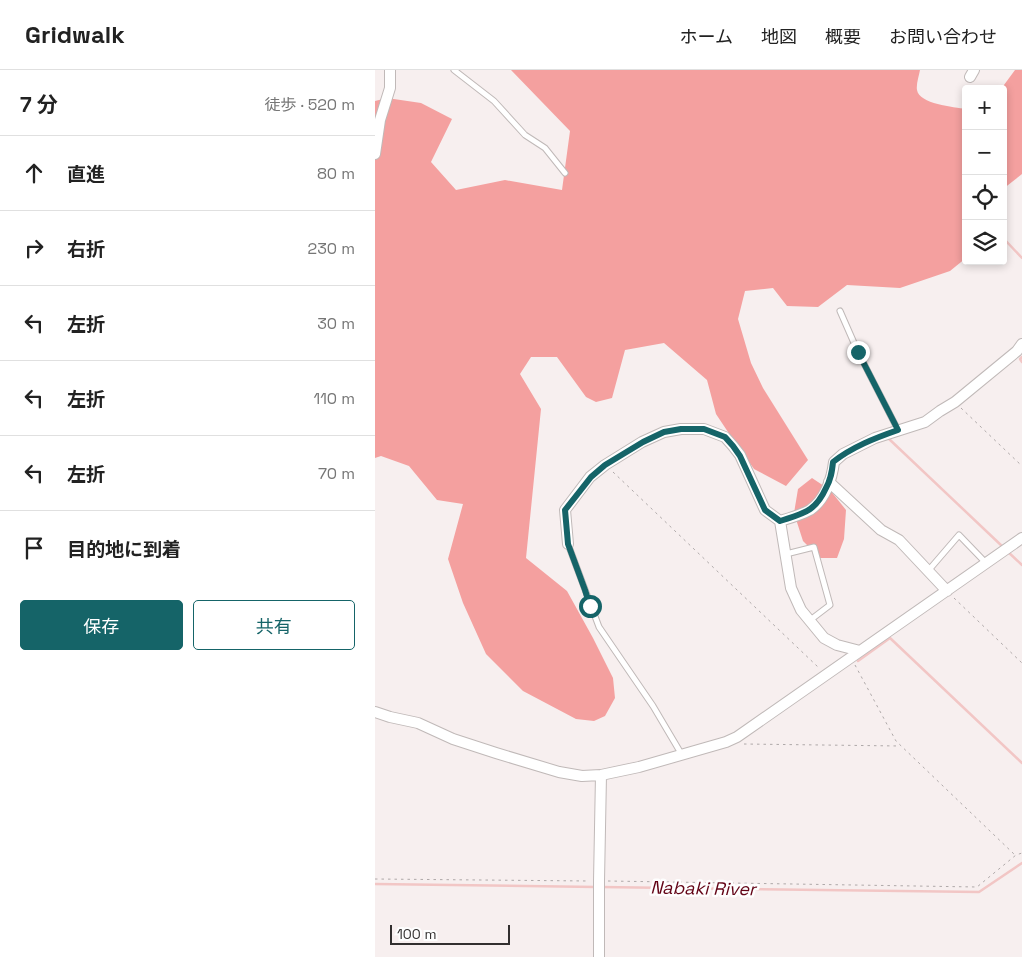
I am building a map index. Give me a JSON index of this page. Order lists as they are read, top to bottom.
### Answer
{
  "water": ["Nabaki River"],
  "scale_bar": "100 m",
  "page": {
    "header": "Gridwalk",
    "nav": [
      "ホーム",
      "地図",
      "概要",
      "お問い合わせ"
    ],
    "heading": ["7 分", "徒歩 · 520 m"],
    "map_buttons": ["+", "−"],
    "list": [
      ["直進", "80 m"],
      ["右折", "230 m"],
      ["左折", "30 m"],
      ["左折", "110 m"],
      ["左折", "70 m"],
      "目的地に到着"
    ],
    "buttons": ["保存", "共有"],
    "scale": "100 m"
  }
}
